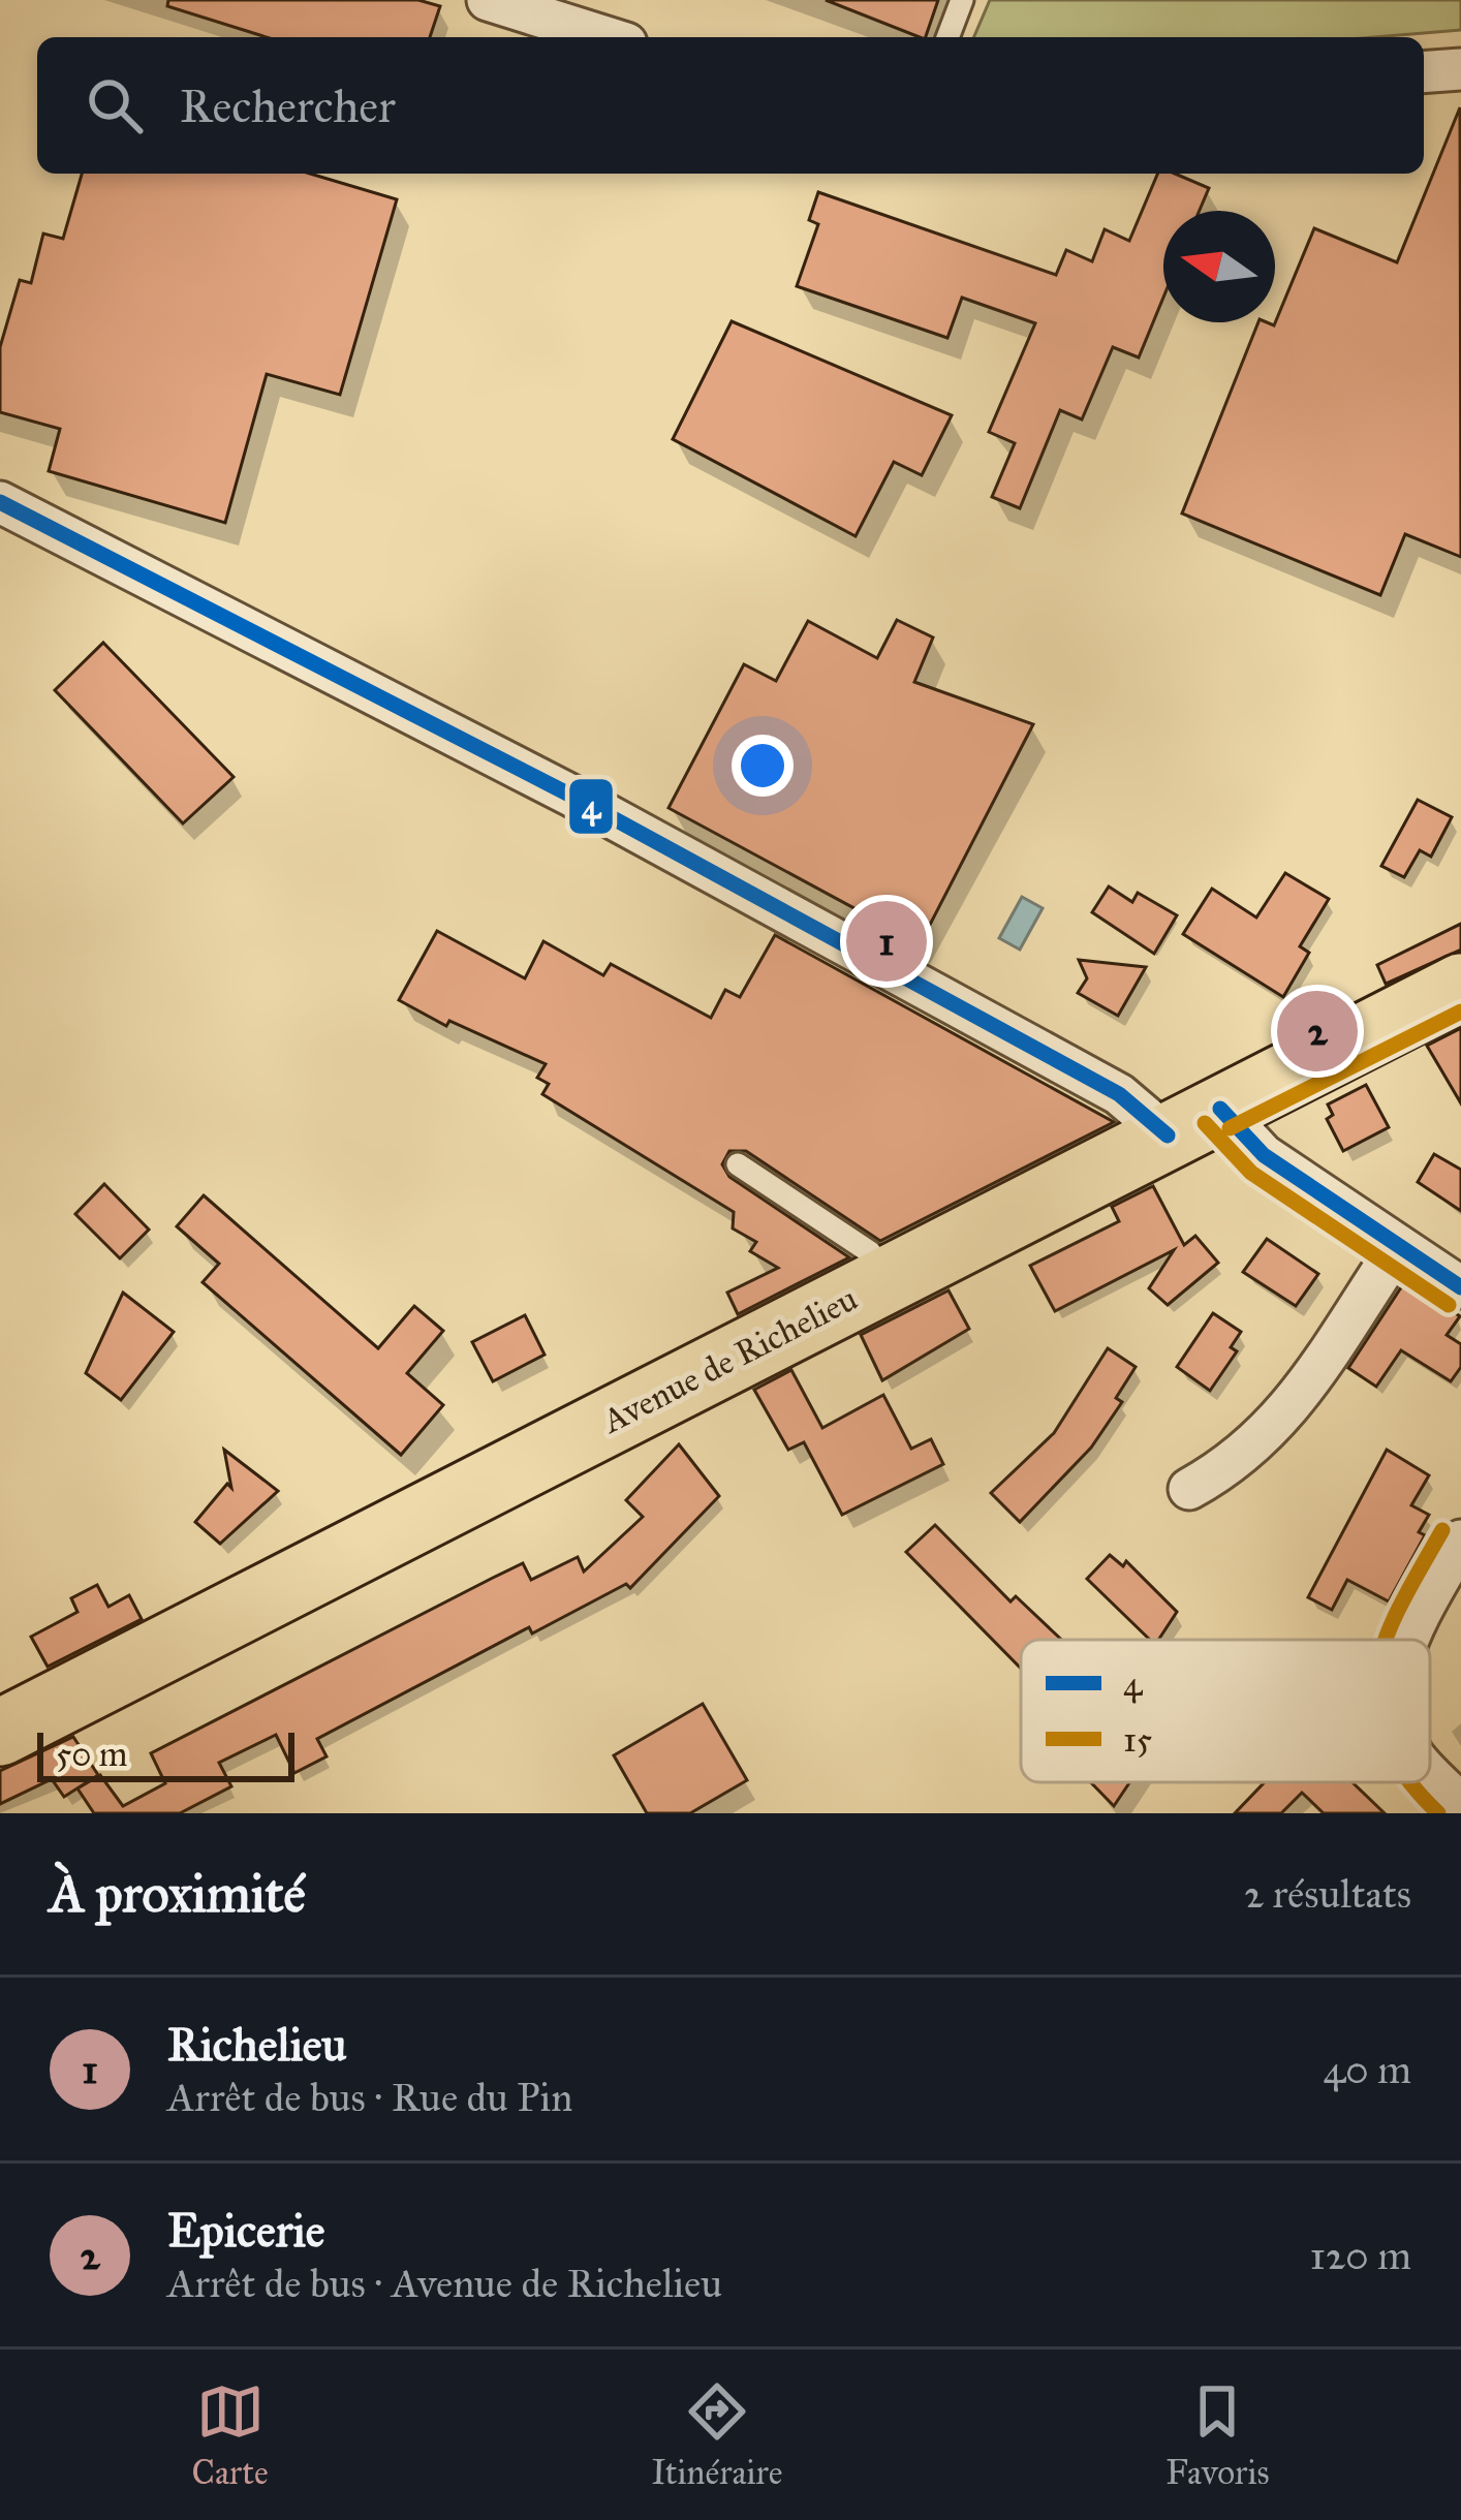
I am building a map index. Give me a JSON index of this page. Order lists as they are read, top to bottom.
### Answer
{
  "streets": {
    "main road": ["Avenue de Richelieu"]
  },
  "lines": ["transit line 4", "transit line 15"],
  "legend": ["4", "15"],
  "scale_bar": "50 m",
  "north": "left",
  "page": {
    "search": "Rechercher",
    "pins": ["1", "2"],
    "scale": "50 m",
    "heading": ["À proximité", "2 résultats"],
    "list": [
      {
        "mark": "1",
        "name": "Richelieu",
        "note": "Arrêt de bus · Rue du Pin",
        "value": "40 m"
      },
      {
        "mark": "2",
        "name": "Epicerie",
        "note": "Arrêt de bus · Avenue de Richelieu",
        "value": "120 m"
      }
    ],
    "nav": ["Carte", "Itinéraire", "Favoris"]
  }
}
